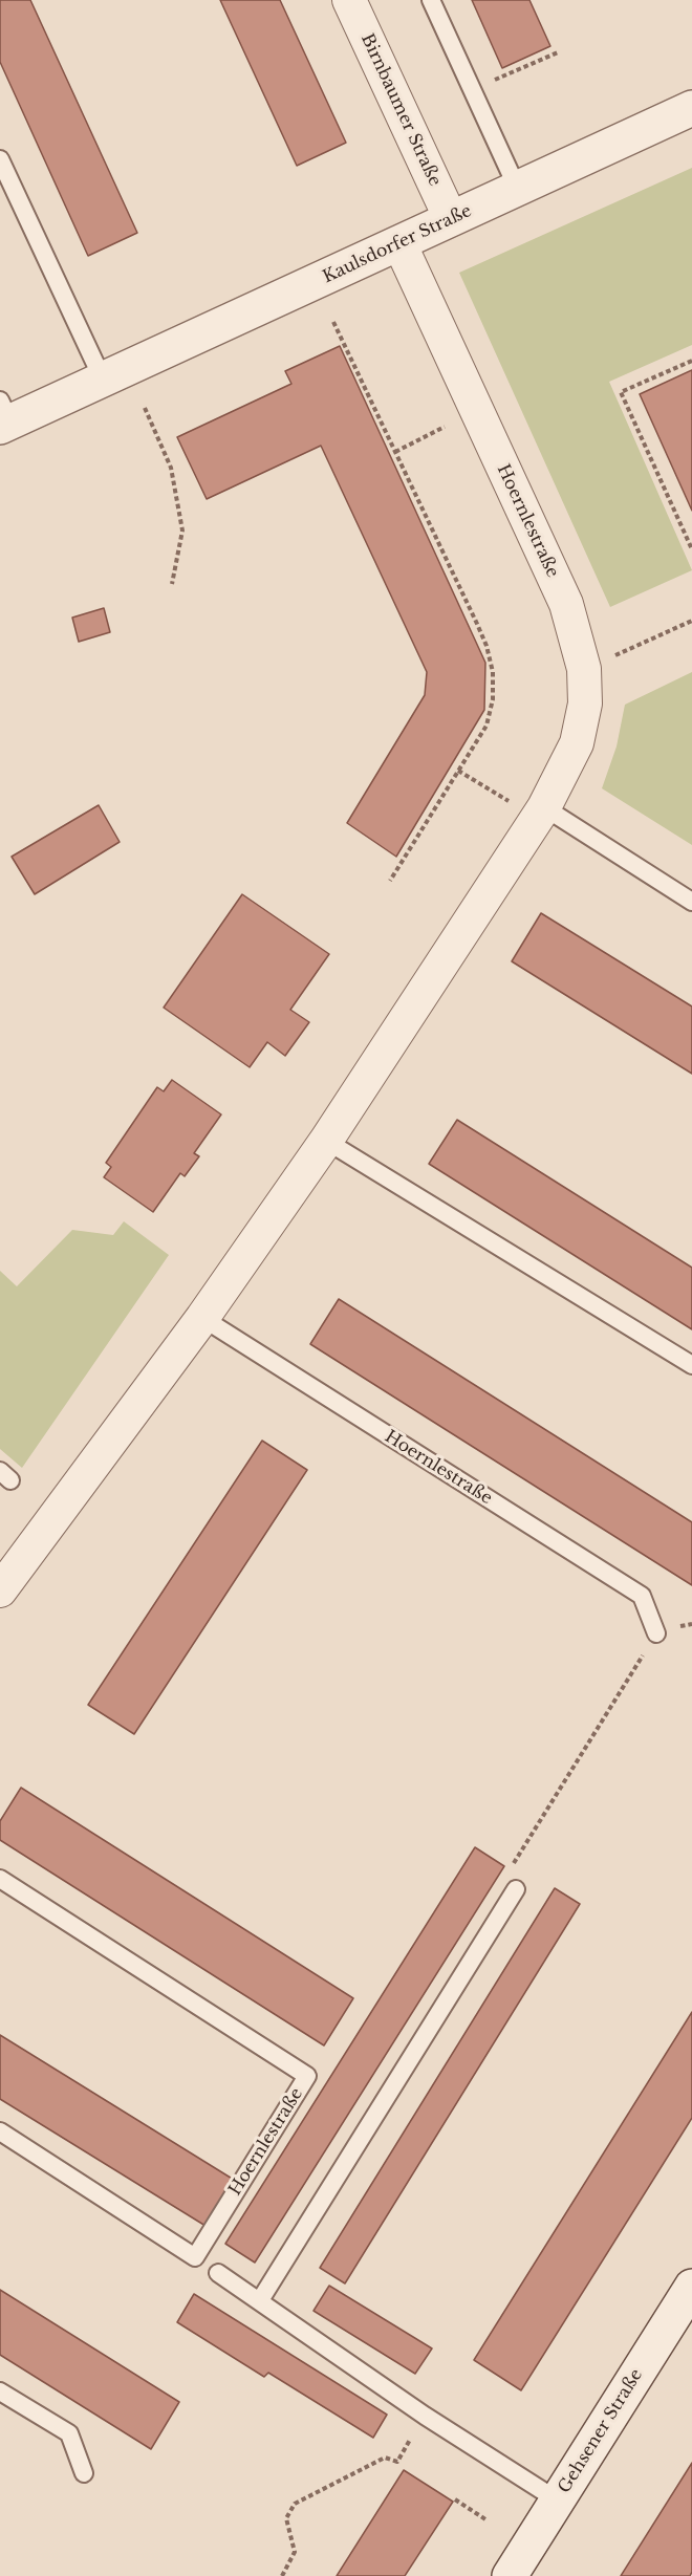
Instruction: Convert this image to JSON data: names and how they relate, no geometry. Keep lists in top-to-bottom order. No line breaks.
{"streets":{"street":["Birnbaumer Straße","Kaulsdorfer Straße","Hoernlestraße","Gehsener Straße"]},"crossings":[["Birnbaumer Straße","Kaulsdorfer Straße"],["Kaulsdorfer Straße","Hoernlestraße"]]}
